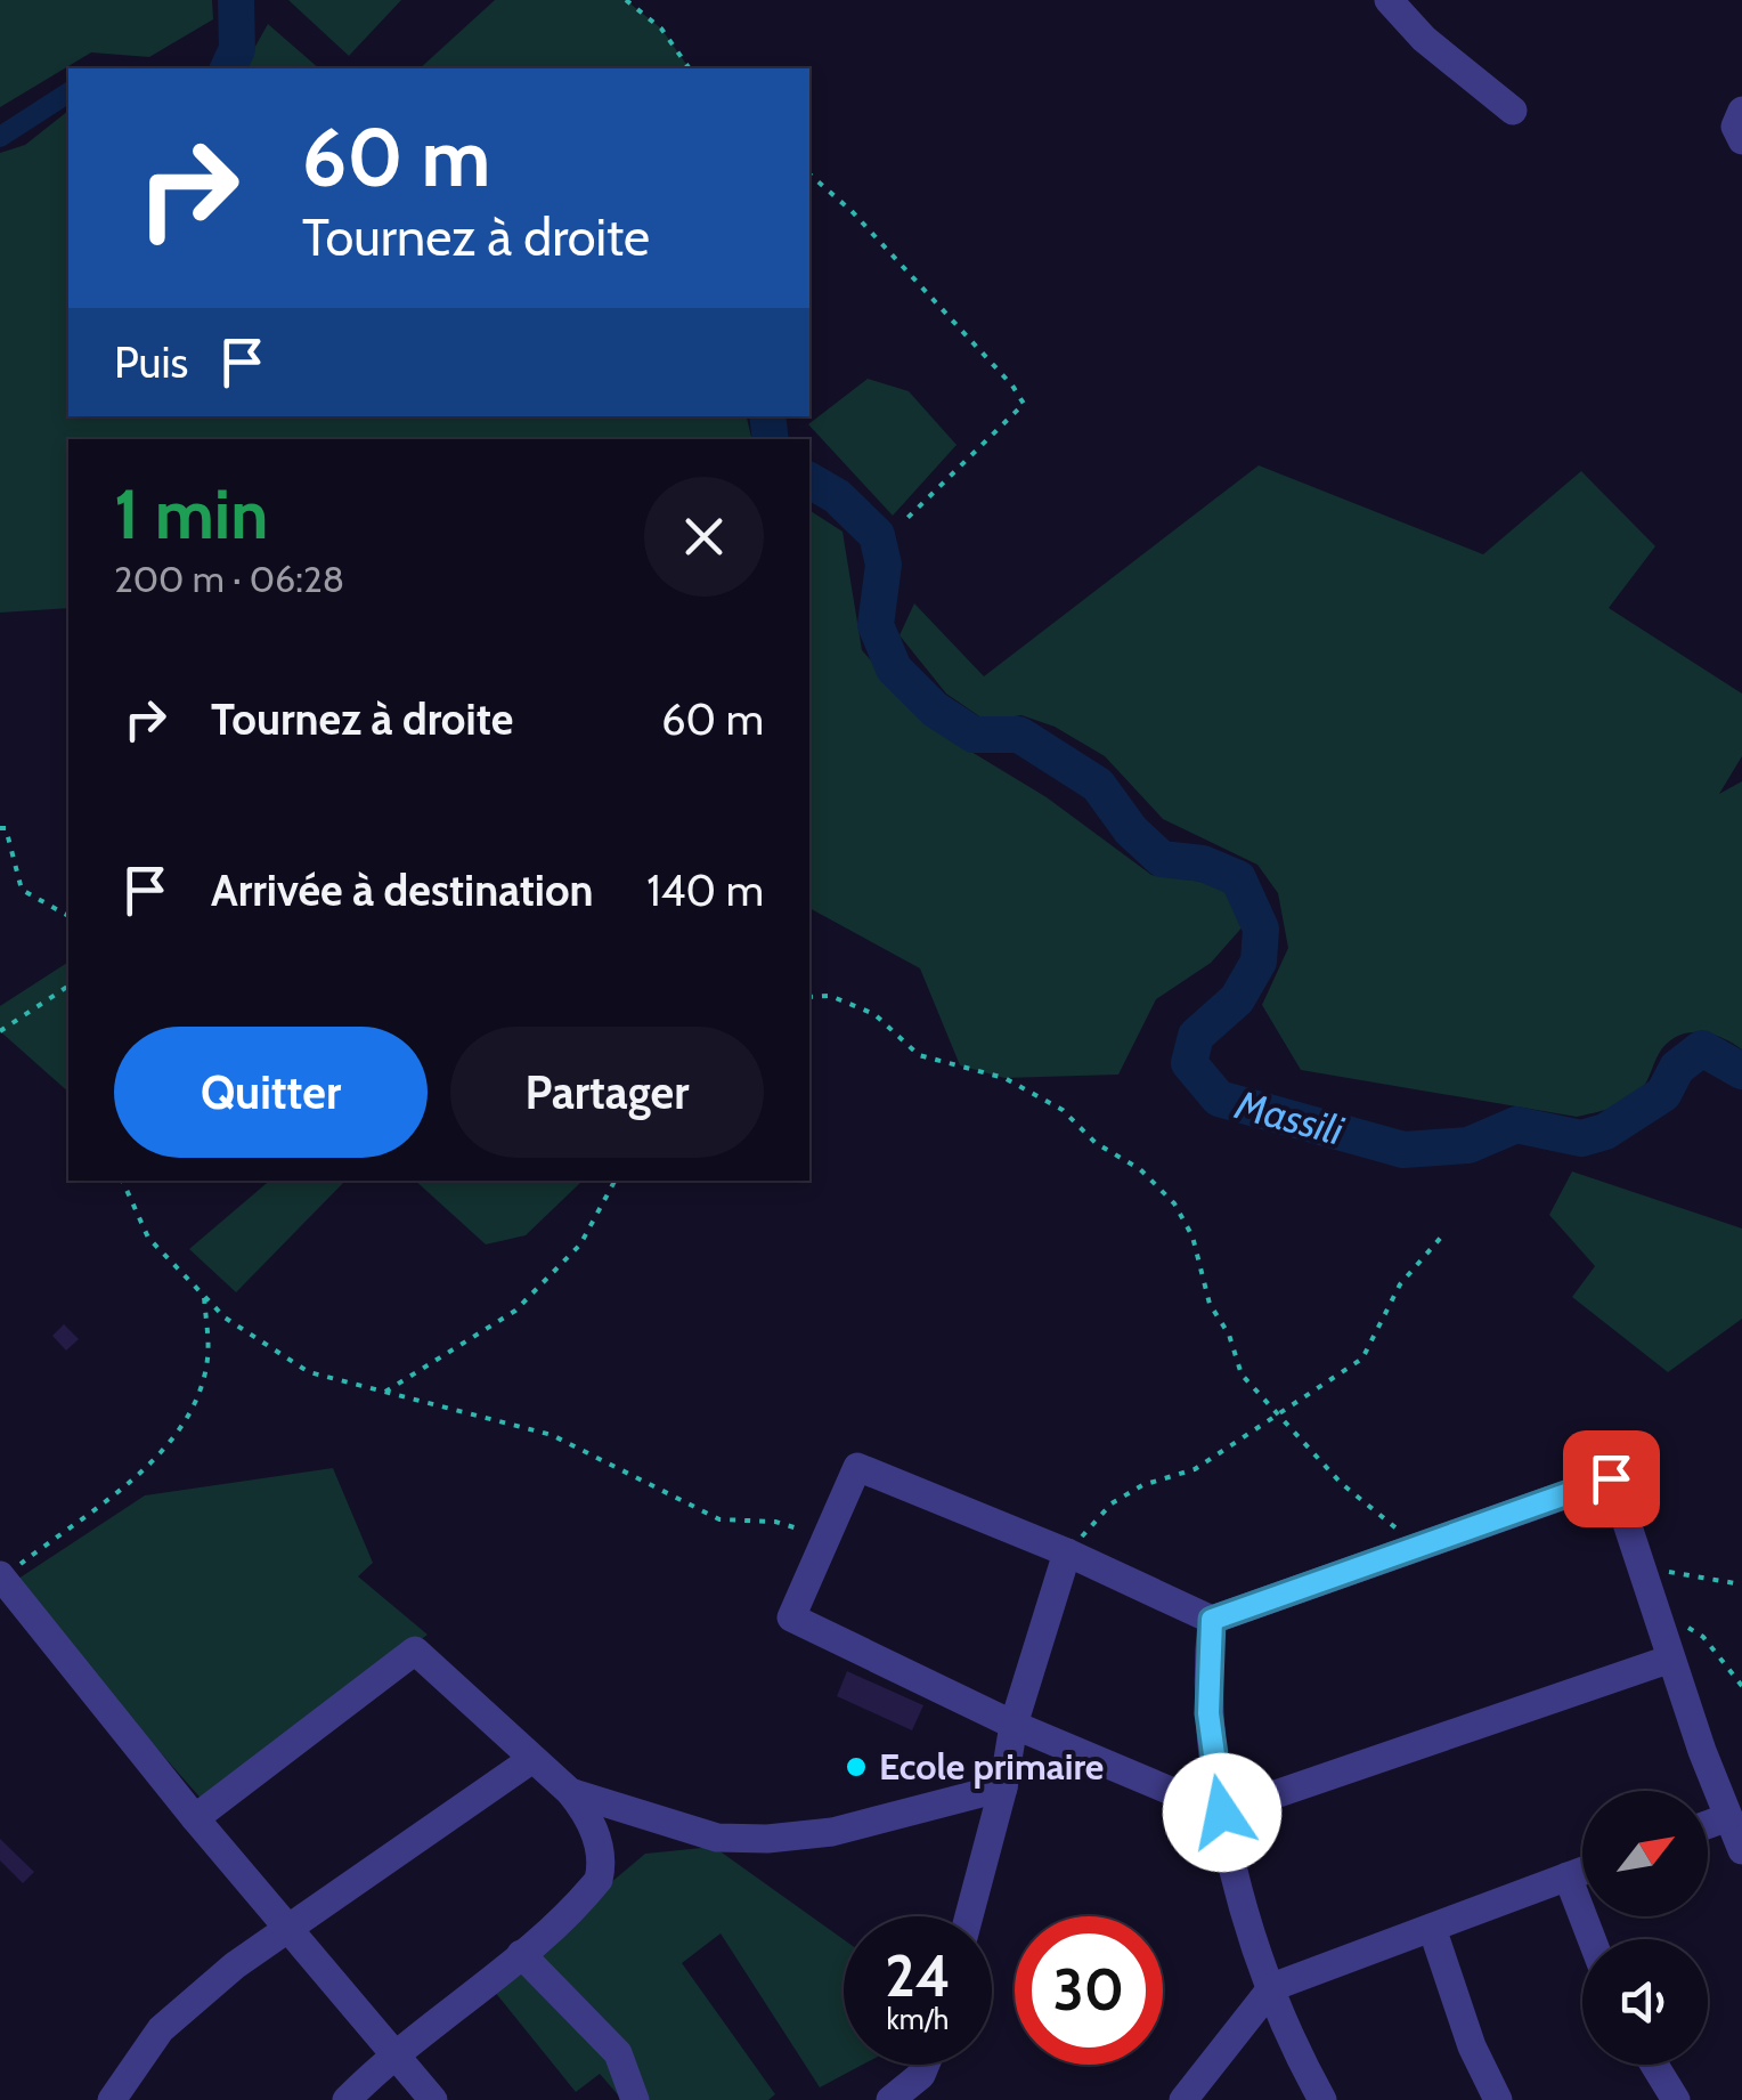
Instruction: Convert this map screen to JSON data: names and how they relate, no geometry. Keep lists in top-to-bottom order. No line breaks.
{"water":["Massili"],"places":["Ecole primaire"],"north":"top right","page":{"turn":["60 m","Tournez à droite"],"then":"Puis","heading":["1 min","200 m · 06:28"],"list":[{"name":"Tournez à droite","value":"60 m"},{"name":"Arrivée à destination","value":"140 m"}],"buttons":["Quitter","Partager"],"speed":"24 km/h","limit":"30"}}
